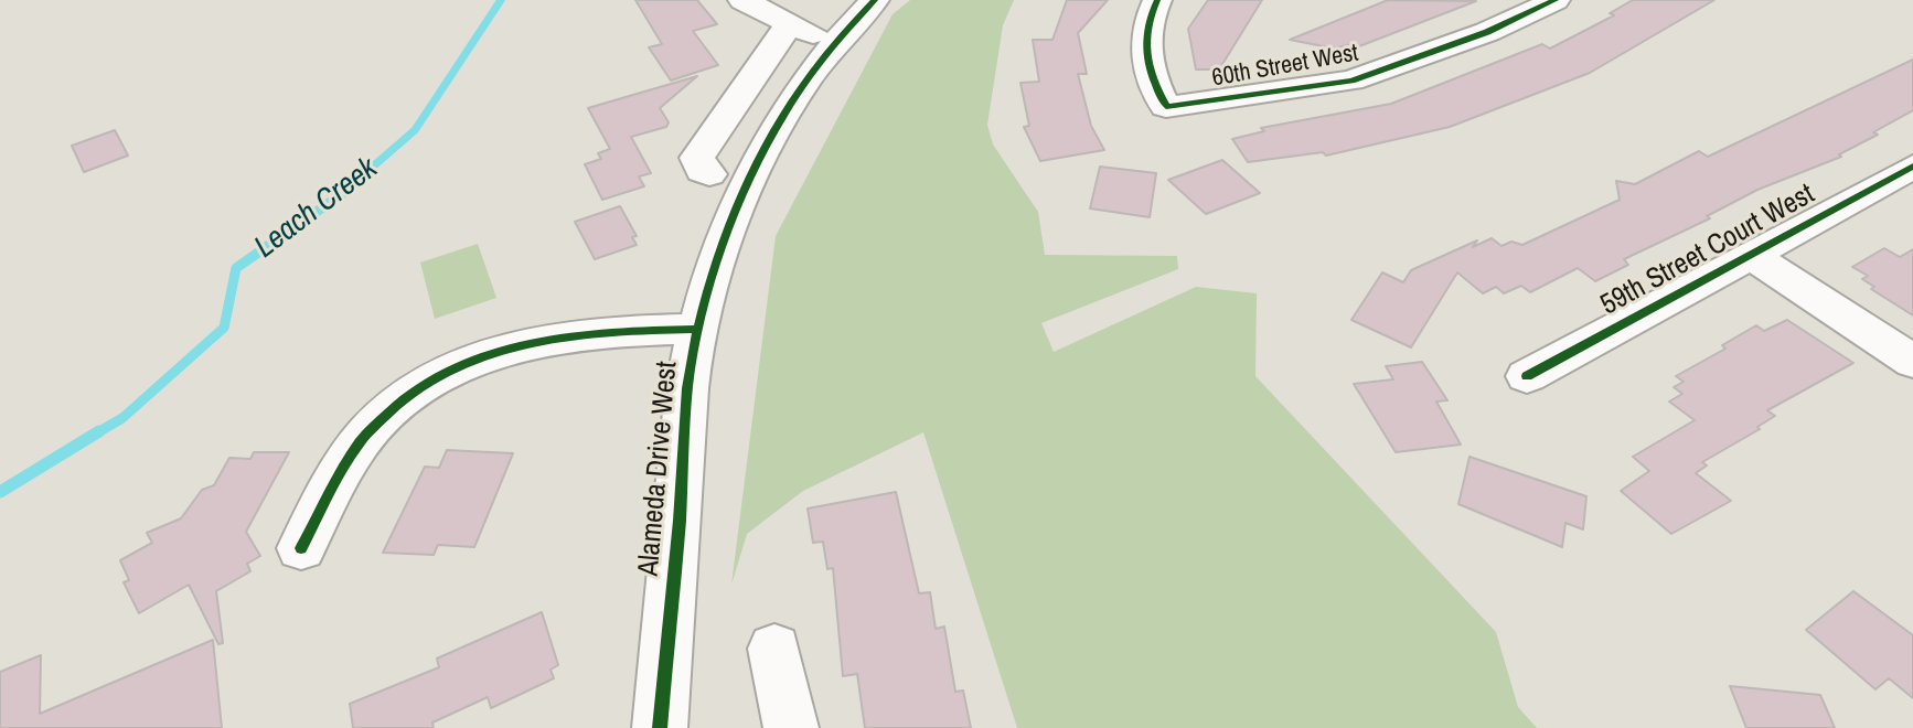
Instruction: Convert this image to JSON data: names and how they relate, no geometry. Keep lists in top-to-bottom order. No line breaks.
{"streets":{"street":["60th Street West","59th Street Court West","Alameda Drive West"]},"water":["Leach Creek"]}
